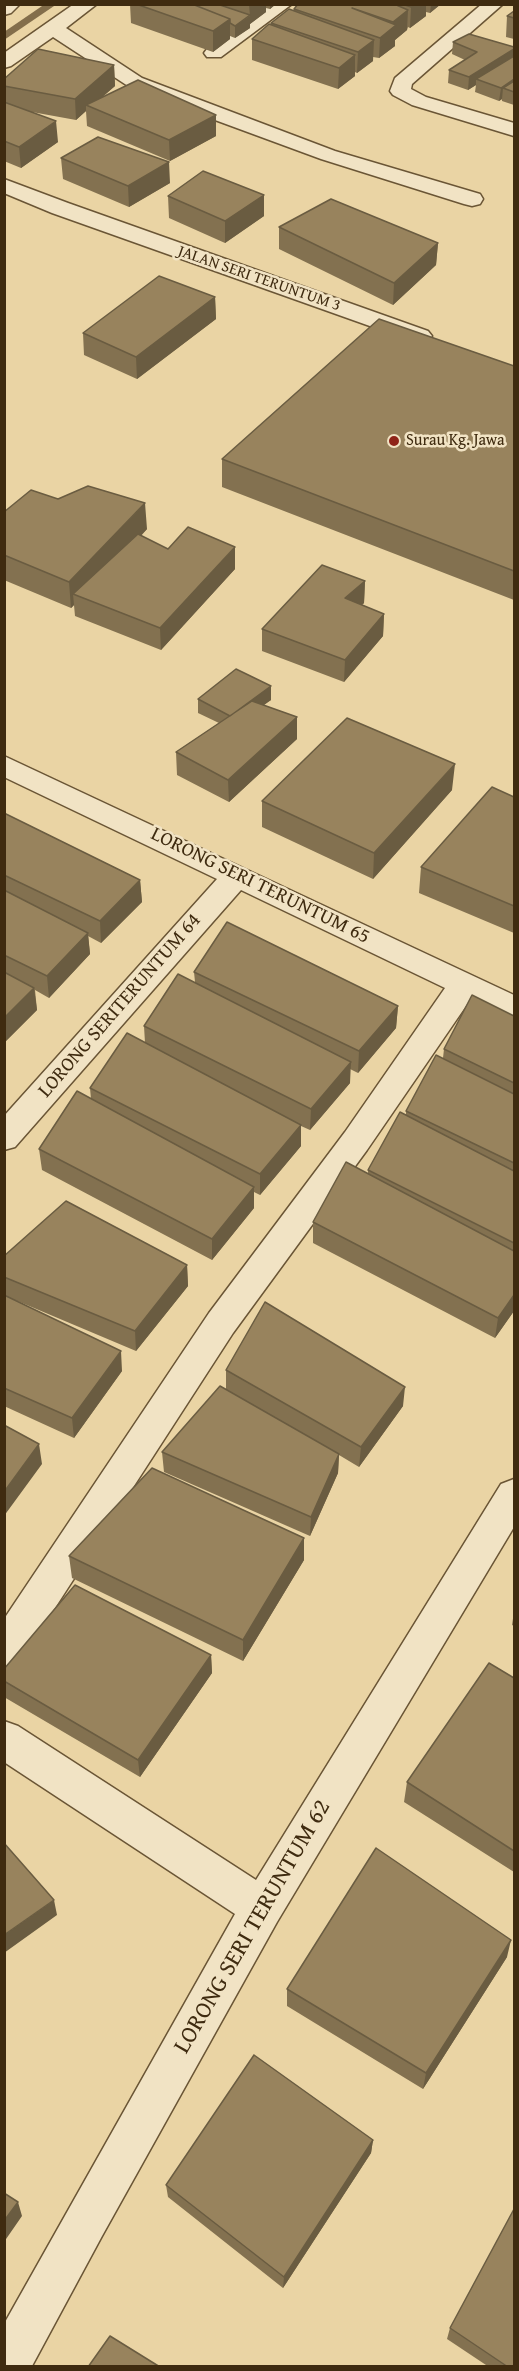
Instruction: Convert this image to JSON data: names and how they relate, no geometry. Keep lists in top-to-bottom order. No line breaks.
{"streets":{"street":["JALAN SERI TERUNTUM 3","LORONG SERI TERUNTUM 65","LORONG SERITERUNTUM 64","LORONG SERI TERUNTUM 62"]},"crossings":[["LORONG SERI TERUNTUM 65","LORONG SERITERUNTUM 64"]],"places":["Surau Kg. Jawa"]}
